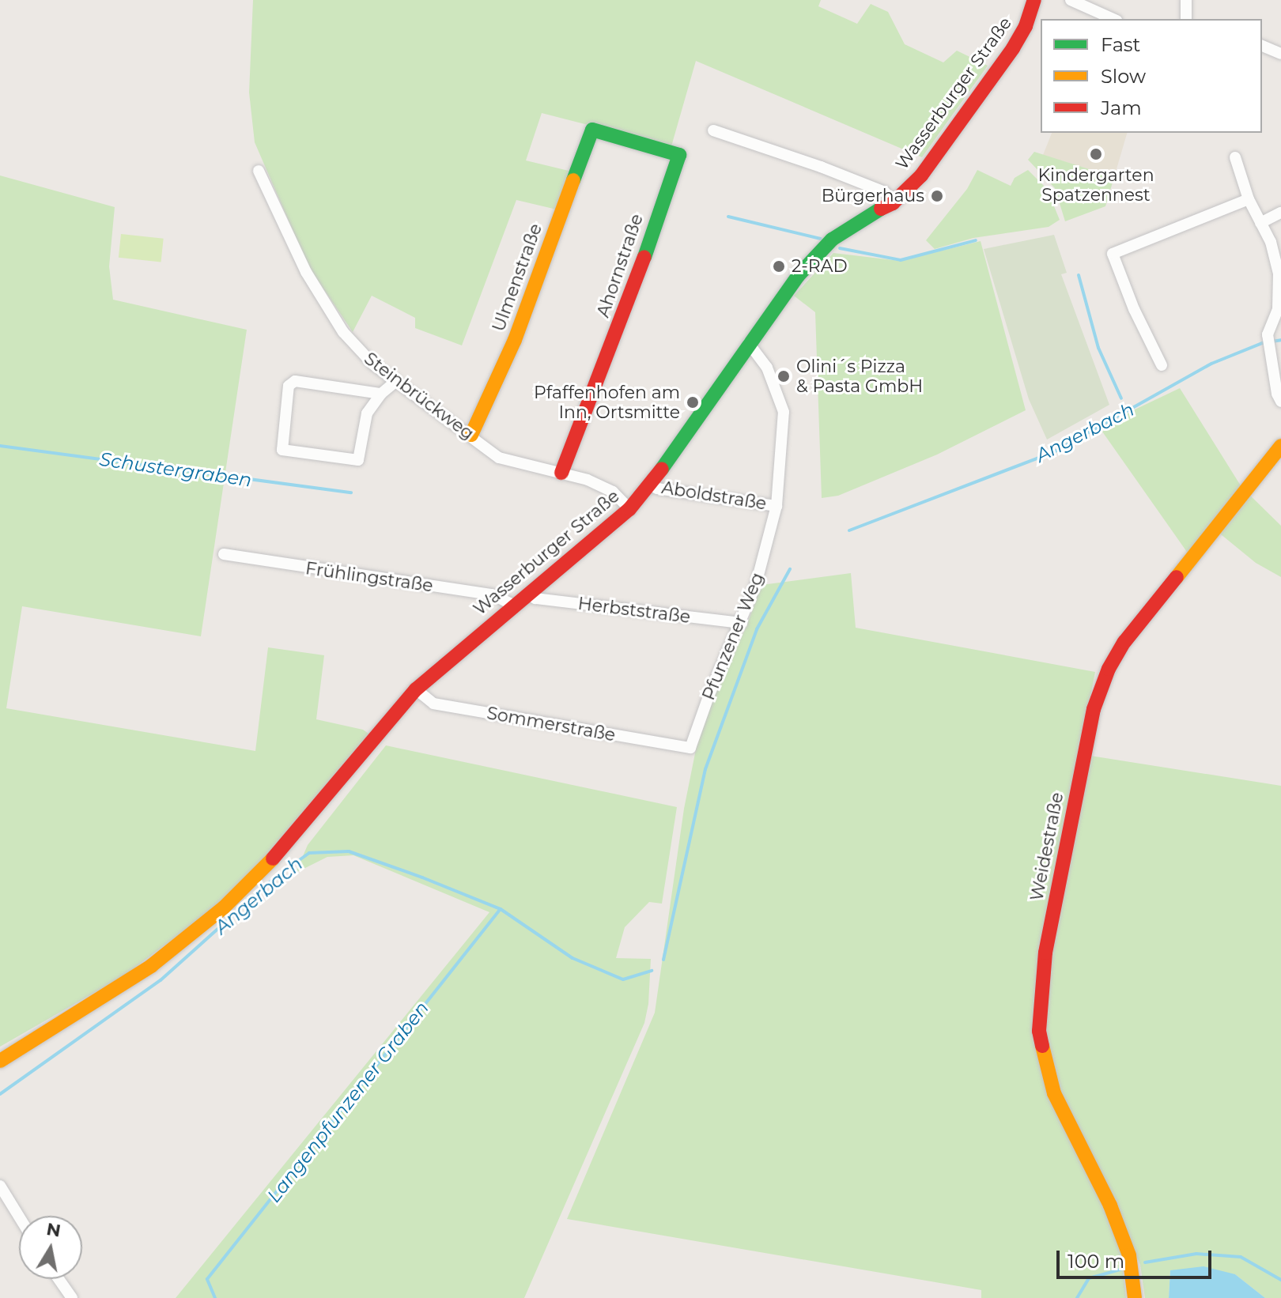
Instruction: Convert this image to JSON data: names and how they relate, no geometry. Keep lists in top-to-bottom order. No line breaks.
{"streets":{"street":["Wasserburger Straße","Ahornstraße","Ulmenstraße","Steinbrückweg","Aboldstraße","Frühlingstraße","Herbststraße","Pfunzener Weg","Sommerstraße","Weidestraße"]},"crossings":[["Wasserburger Straße","Steinbrückweg"],["Wasserburger Straße","Aboldstraße"],["Wasserburger Straße","Frühlingstraße"],["Wasserburger Straße","Herbststraße"],["Wasserburger Straße","Pfunzener Weg"],["Wasserburger Straße","Sommerstraße"],["Ahornstraße","Ulmenstraße"],["Ahornstraße","Steinbrückweg"],["Ulmenstraße","Steinbrückweg"],["Aboldstraße","Pfunzener Weg"],["Herbststraße","Pfunzener Weg"],["Pfunzener Weg","Sommerstraße"]],"water":["Angerbach","Schustergraben","Langenpfunzener Graben"],"places":["Kindergarten Spatzennest","Bürgerhaus","2-RAD","Olini´s Pizza & Pasta GmbH","Pfaffenhofen am Inn, Ortsmitte"],"legend":["Fast","Slow","Jam"],"scale_bar":"100 m","north":"top"}
